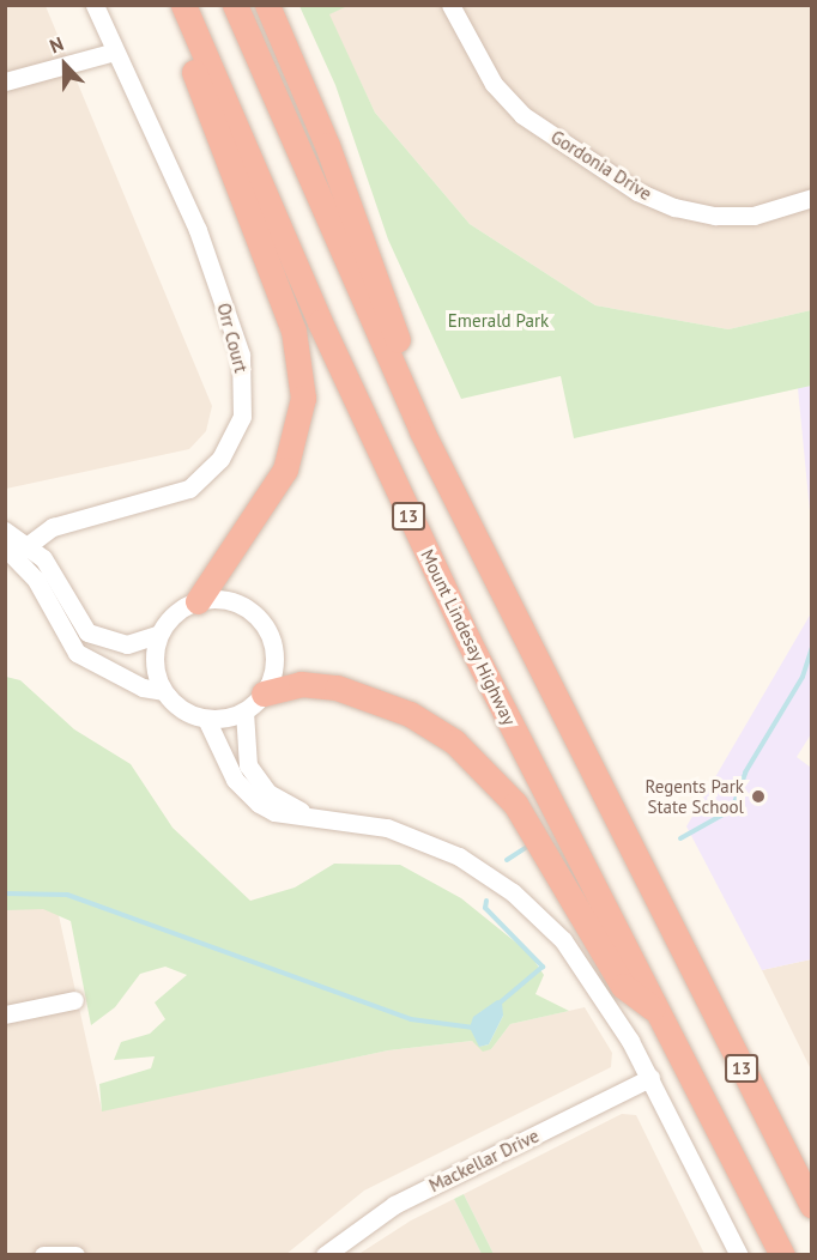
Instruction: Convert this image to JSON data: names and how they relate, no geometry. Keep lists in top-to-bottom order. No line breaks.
{"streets":{"highway":["13","Mount Lindesay Highway"],"street":["Gordonia Drive","Orr Court","Mackellar Drive"]},"parks":["Emerald Park"],"places":["Regents Park State School"],"north":"top"}
